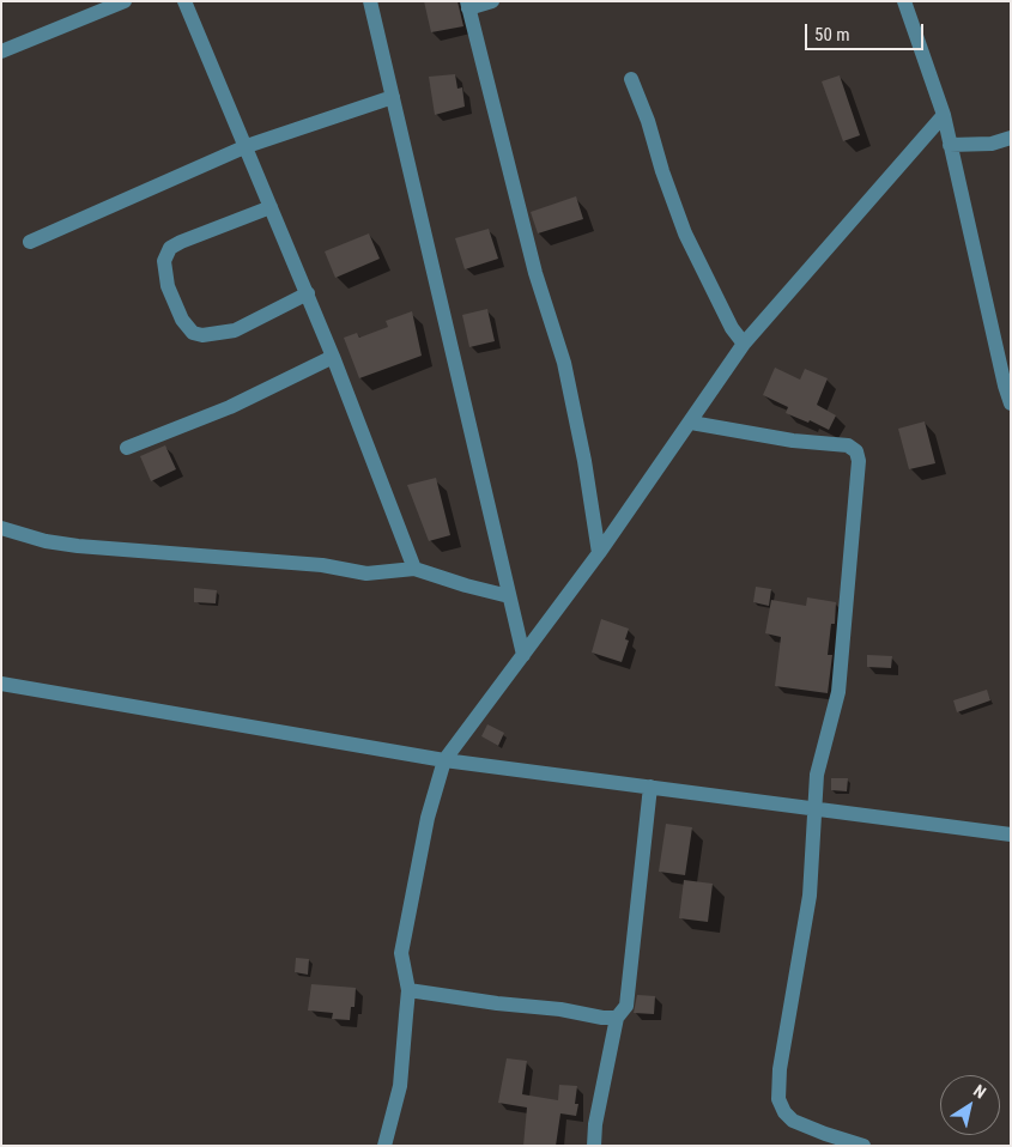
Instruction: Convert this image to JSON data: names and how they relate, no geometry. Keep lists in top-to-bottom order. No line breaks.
{"scale_bar":"50 m","north":"top right"}
